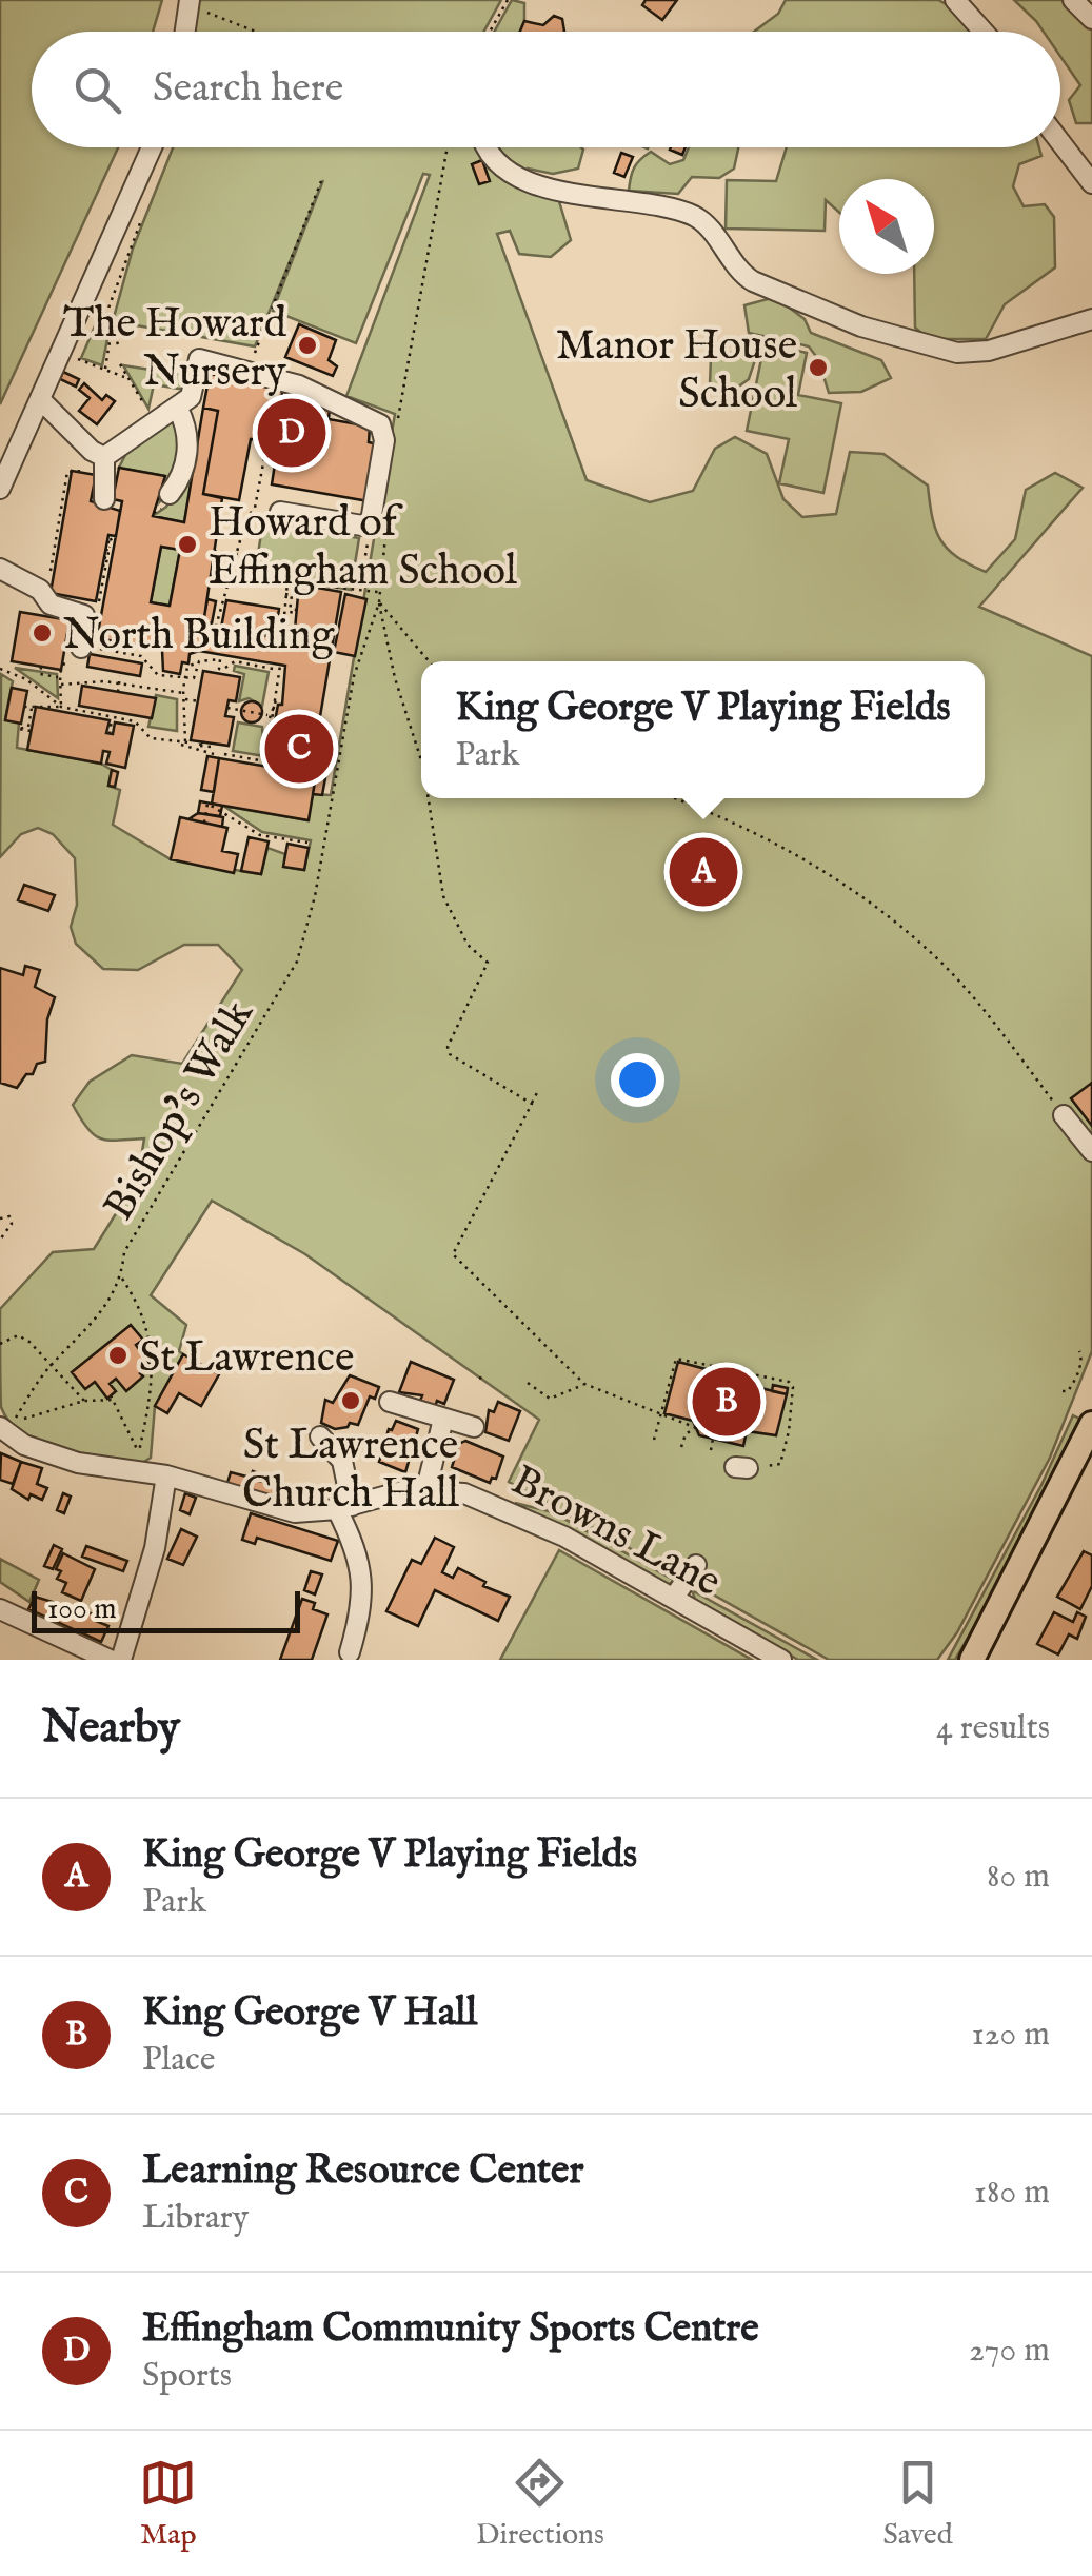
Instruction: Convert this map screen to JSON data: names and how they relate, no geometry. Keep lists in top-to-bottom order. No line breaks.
{"streets":{"street":["Browns Lane"],"path":["Bishop’s Walk"]},"crossings":[["Bishop’s Walk","Browns Lane"]],"places":["The Howard Nursery","Manor House School","Howard of Effingham School","North Building","St Lawrence","St Lawrence Church Hall"],"scale_bar":"100 m","north":"top left","page":{"search":"Search here","pins":["D","C","A","B"],"popup":["King George V Playing Fields","Park"],"scale":"100 m","heading":["Nearby","4 results"],"list":[{"mark":"A","name":"King George V Playing Fields","note":"Park","value":"80 m"},{"mark":"B","name":"King George V Hall","note":"Place","value":"120 m"},{"mark":"C","name":"Learning Resource Center","note":"Library","value":"180 m"},{"mark":"D","name":"Effingham Community Sports Centre","note":"Sports","value":"270 m"}],"nav":["Map","Directions","Saved"]}}
